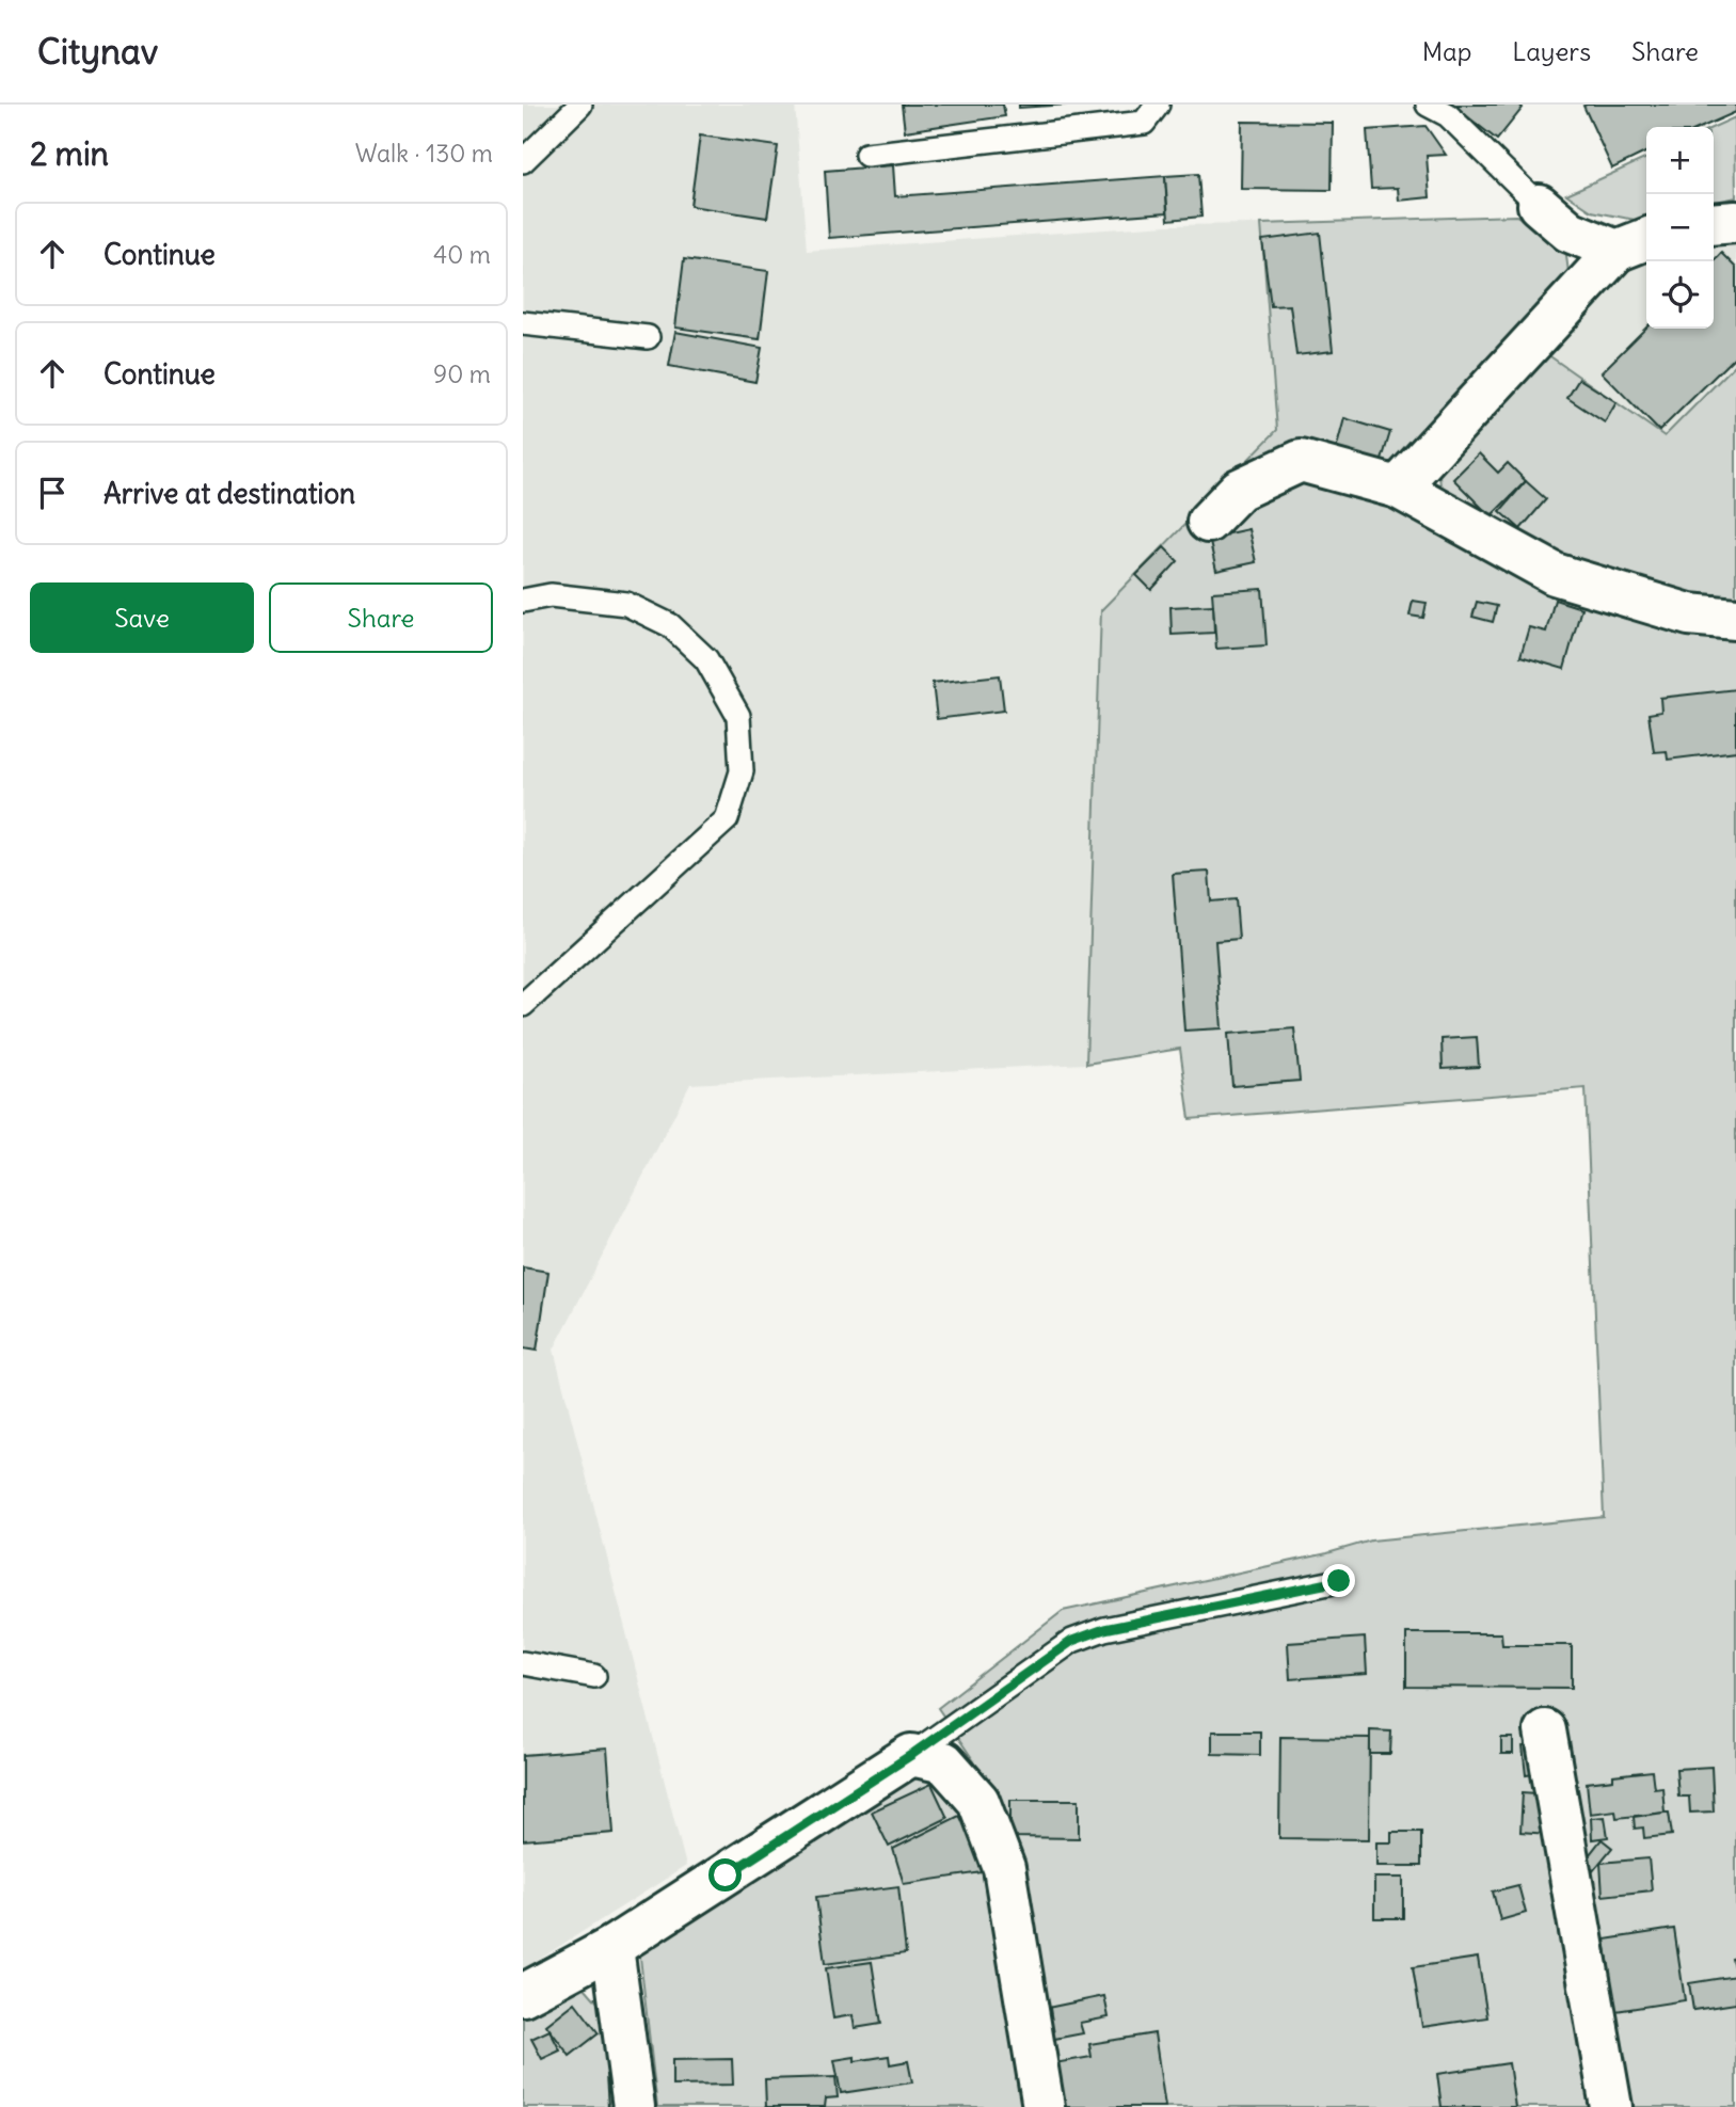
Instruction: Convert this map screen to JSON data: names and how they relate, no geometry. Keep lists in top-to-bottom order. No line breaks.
{"page":{"header":"Citynav","nav":["Map","Layers","Share"],"heading":["2 min","Walk · 130 m"],"map_buttons":["+","−"],"list":[["Continue","40 m"],["Continue","90 m"],"Arrive at destination"],"buttons":["Save","Share"]}}
